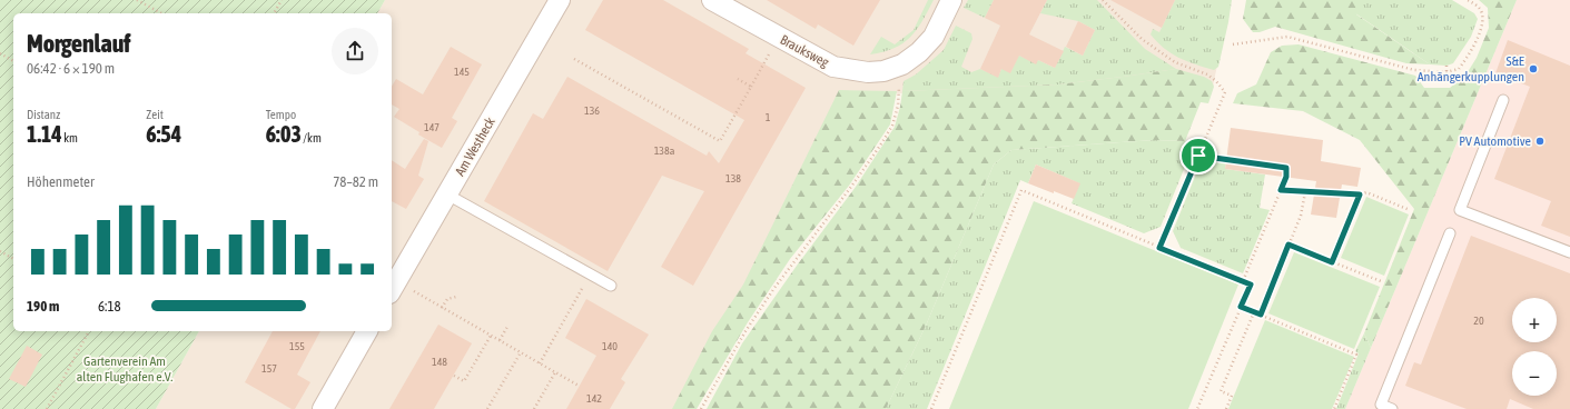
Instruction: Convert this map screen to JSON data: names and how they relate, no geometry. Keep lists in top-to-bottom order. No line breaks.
{"streets":{"street":["Brauksweg","Am Westheck"]},"parks":["Gartenverein Am alten Flughafen e.V."],"places":["S&E Anhängerkupplungen","PV Automotive"],"house_numbers":["145","136","1","147","138a","138","20","155","140","148","157","142"],"page":{"heading":["Morgenlauf","06:42 · 6 × 190 m"],"stats":[["Distanz","1.14 km"],["Zeit","6:54"],["Tempo","6:03 /km"]],"chart":["Höhenmeter","78–82 m"],"list":[{"name":"190 m","note":"6:18"}],"map_buttons":["+","−"]}}
